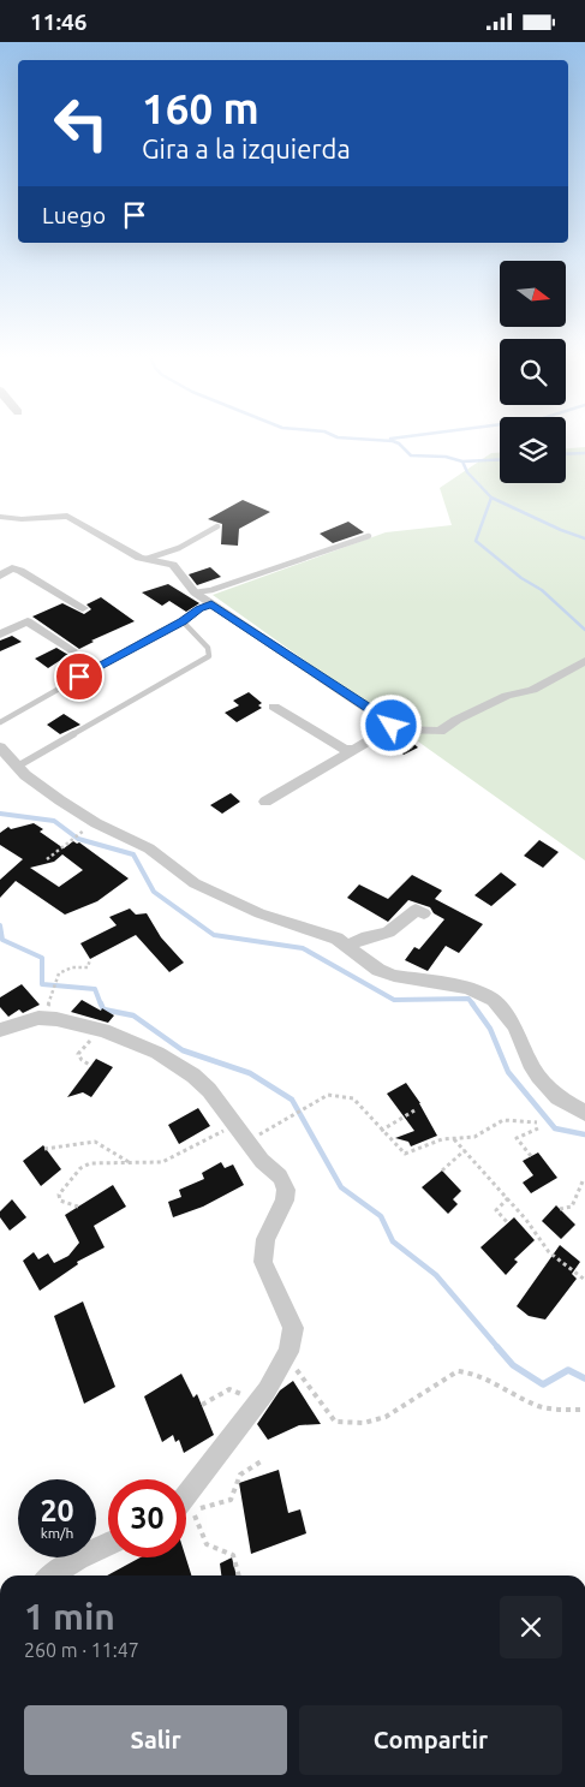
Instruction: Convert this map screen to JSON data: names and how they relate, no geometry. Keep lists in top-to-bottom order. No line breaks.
{"north":"right","page":{"status":"11:46","turn":["160 m","Gira a la izquierda"],"then":"Luego","speed":"20 km/h","limit":"30","heading":["1 min","260 m · 11:47"],"buttons":["Salir","Compartir"]}}
